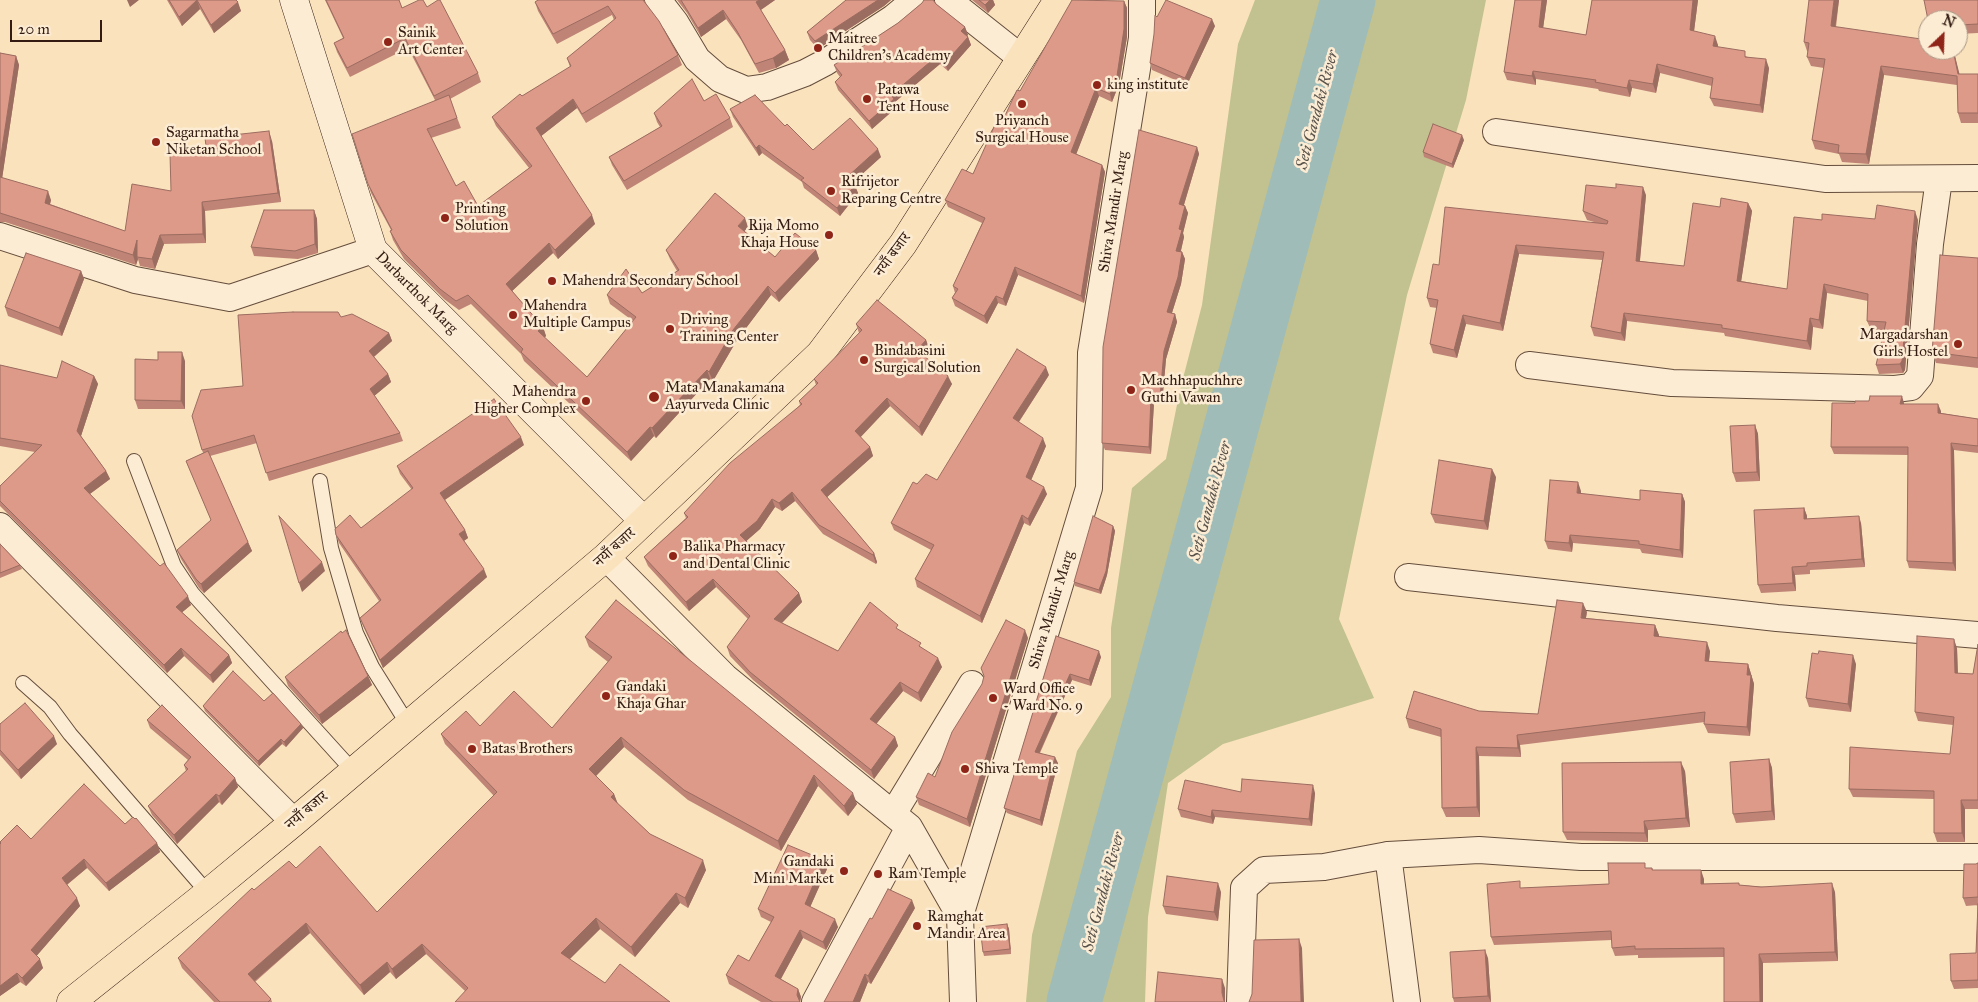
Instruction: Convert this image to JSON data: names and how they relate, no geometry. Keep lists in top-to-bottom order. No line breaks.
{"streets":{"main road":["नयाँ बजार","Darbarthok Marg"],"street":["Shiva Mandir Marg"]},"crossings":[["नयाँ बजार","Darbarthok Marg"]],"water":["Seti Gandaki River"],"places":["Sainik Art Center","Maitree Children's Academy","king institute","Patawa Tent House","Priyanch Surgical House","Sagarmatha Niketan School","Rifrijetor Reparing Centre","Printing Solution","Rija Momo Khaja House","Mahendra Secondary School","Mahendra Multiple Campus","Driving Training Center","Margadarshan Girls Hostel","Bindabasini Surgical Solution","Machhapuchhre Guthi Vawan","Mata Manakamana Aayurveda Clinic","Mahendra Higher Complex","Balika Pharmacy and Dental Clinic","Gandaki Khaja Ghar","Ward Office - Ward No. 9","Batas Brothers","Shiva Temple","Gandaki Mini Market","Ram Temple","Ramghat Mandir Area"],"scale_bar":"20 m","north":"top right"}
